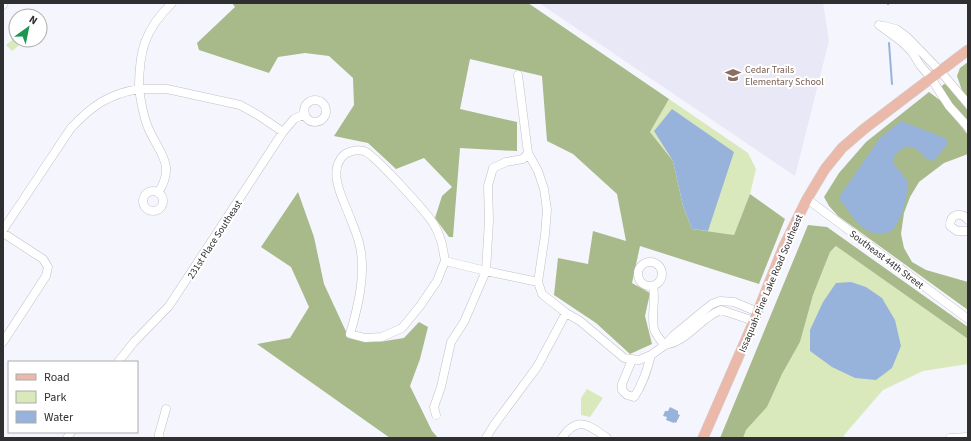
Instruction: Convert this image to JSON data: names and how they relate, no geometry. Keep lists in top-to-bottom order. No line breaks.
{"streets":{"main road":["Issaquah-Pine Lake Road Southeast"],"street":["231st Place Southeast","Southeast 44th Street"]},"crossings":[["Southeast 44th Street","Issaquah-Pine Lake Road Southeast"]],"places":{"school or university":["Cedar Trails Elementary School"]},"legend":["Road","Park","Water"],"north":"top right"}
